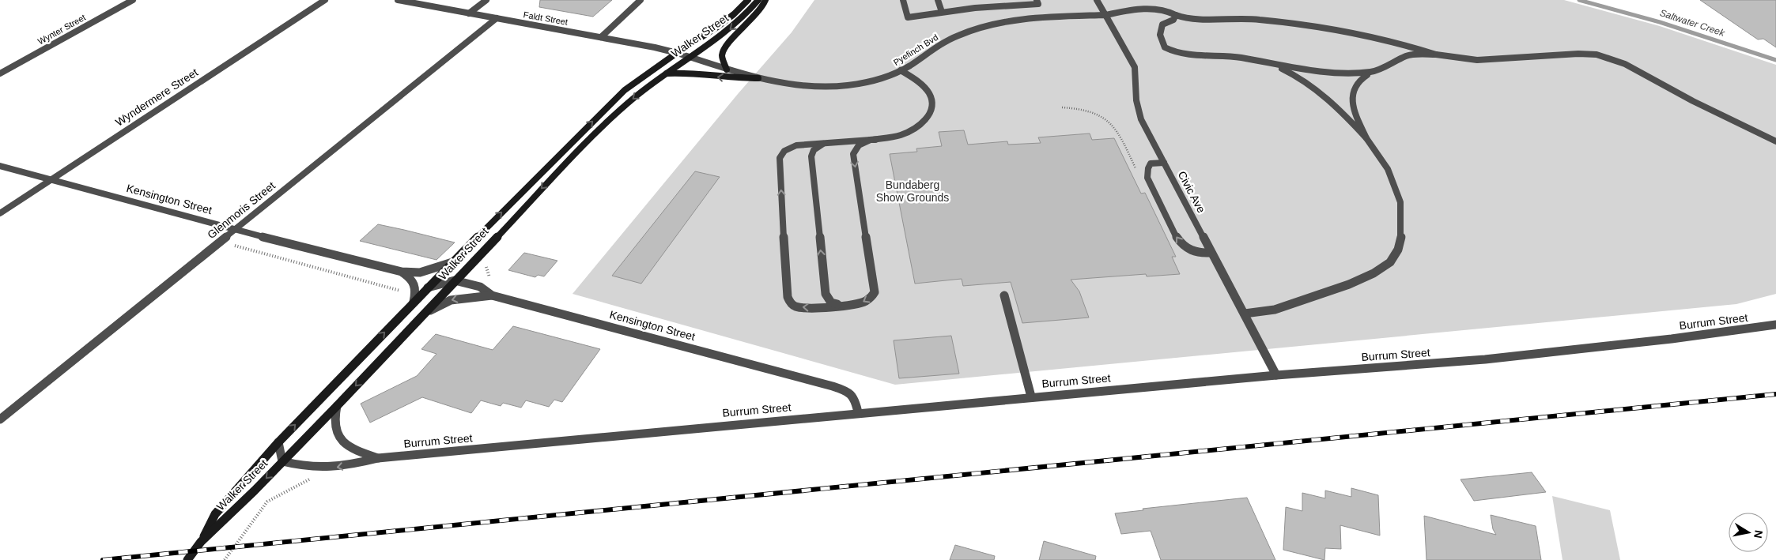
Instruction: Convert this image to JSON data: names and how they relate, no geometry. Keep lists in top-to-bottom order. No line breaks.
{"streets":{"main road":["Walker Street"],"street":["Faldt Street","Wynter Street","Pyefinch Bvd","Wyndermere Street","Civic Ave","Kensington Street","Glenmoris Street","Burrum Street"]},"crossings":[["Faldt Street","Walker Street"],["Faldt Street","Pyefinch Bvd"],["Faldt Street","Glenmoris Street"],["Walker Street","Pyefinch Bvd"],["Walker Street","Kensington Street"],["Walker Street","Burrum Street"],["Pyefinch Bvd","Civic Ave"],["Wyndermere Street","Kensington Street"],["Civic Ave","Burrum Street"],["Kensington Street","Glenmoris Street"],["Kensington Street","Burrum Street"]],"water":["Saltwater Creek"],"parks":["Bundaberg Show Grounds"],"north":"right"}
